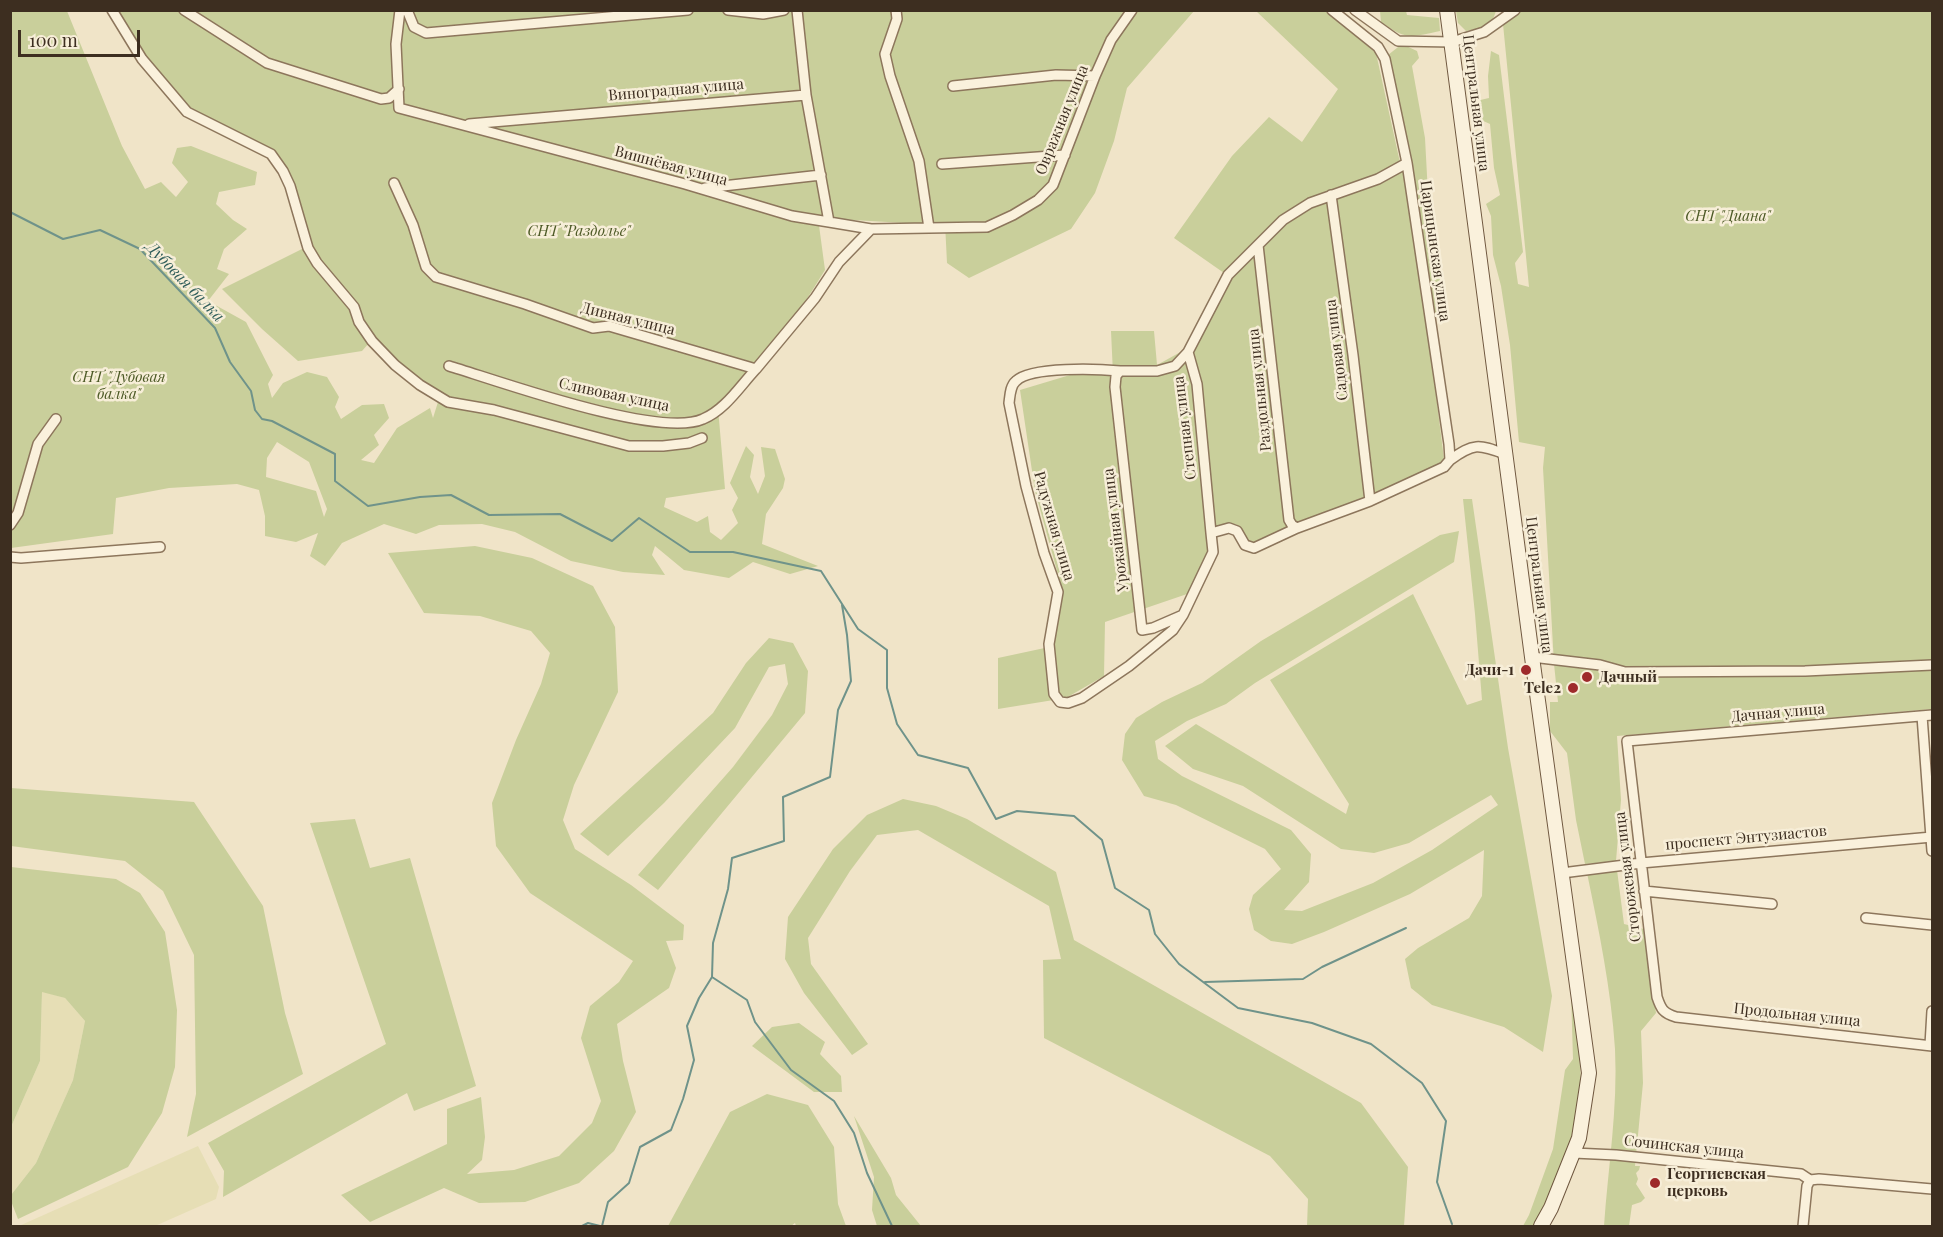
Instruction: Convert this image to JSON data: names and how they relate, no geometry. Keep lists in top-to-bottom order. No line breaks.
{"streets":{"street":["Виноградная улица","Центральная улица","Овражная улица","Вишнёвая улица","Царицынская улица","Дивная улица","Садовая улица","Раздольная улица","Сливовая улица","Степная улица","Радужная улица","Урожайная улица","Дачная улица","проспект Энтузиастов","Сторожевая улица","Продольная улица","Сочинская улица"]},"crossings":[["Виноградная улица","Вишнёвая улица"],["Центральная улица","проспект Энтузиастов"],["Центральная улица","Сочинская улица"],["Овражная улица","Вишнёвая улица"],["Дивная улица","Сливовая улица"],["Радужная улица","Урожайная улица"],["Дачная улица","Сторожевая улица"],["проспект Энтузиастов","Сторожевая улица"],["Сторожевая улица","Продольная улица"]],"water":["Дубовая балка"],"parks":["СНТ \"Диана\"","СНТ \"Раздолье\"","СНТ \"Дубовая балка\""],"places":["Дачи-1","Дачный","Tele2","Георгиевская церковь"],"scale_bar":"100 m"}
